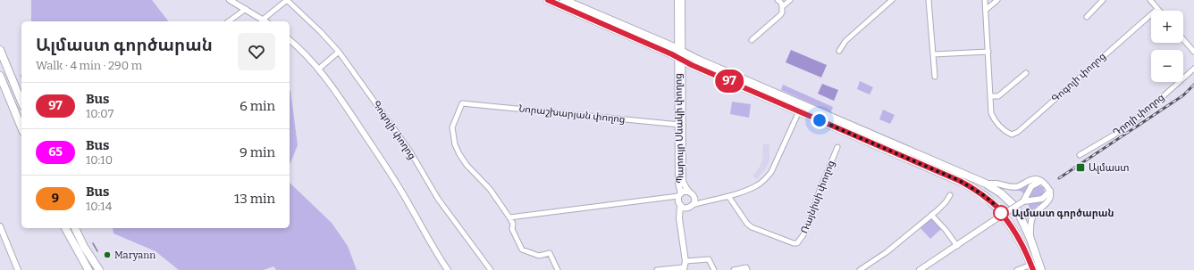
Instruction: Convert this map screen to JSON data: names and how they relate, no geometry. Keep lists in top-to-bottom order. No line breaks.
{"streets":{"street":["Գոգոլի փողոց","Նորաշխարյան փողոց","Դրոյի փողոց","Պարույր Սևակի փողոց","Ռայնիսի փողոց"]},"crossings":[["Նորաշխարյան փողոց","Պարույր Սևակի փողոց"]],"places":{"transit":["Ալմաստ"],"other":["Ալմաստ գործարան","Maryann"]},"lines":["bus line 97"],"page":{"on_map":"97","map_buttons":["+","−"],"heading":["Ալմաստ գործարան","Walk · 4 min · 290 m"],"list":[{"mark":"97","name":"Bus","note":"10:07","value":"6 min"},{"mark":"65","name":"Bus","note":"10:10","value":"9 min"},{"mark":"9","name":"Bus","note":"10:14","value":"13 min"}]}}
